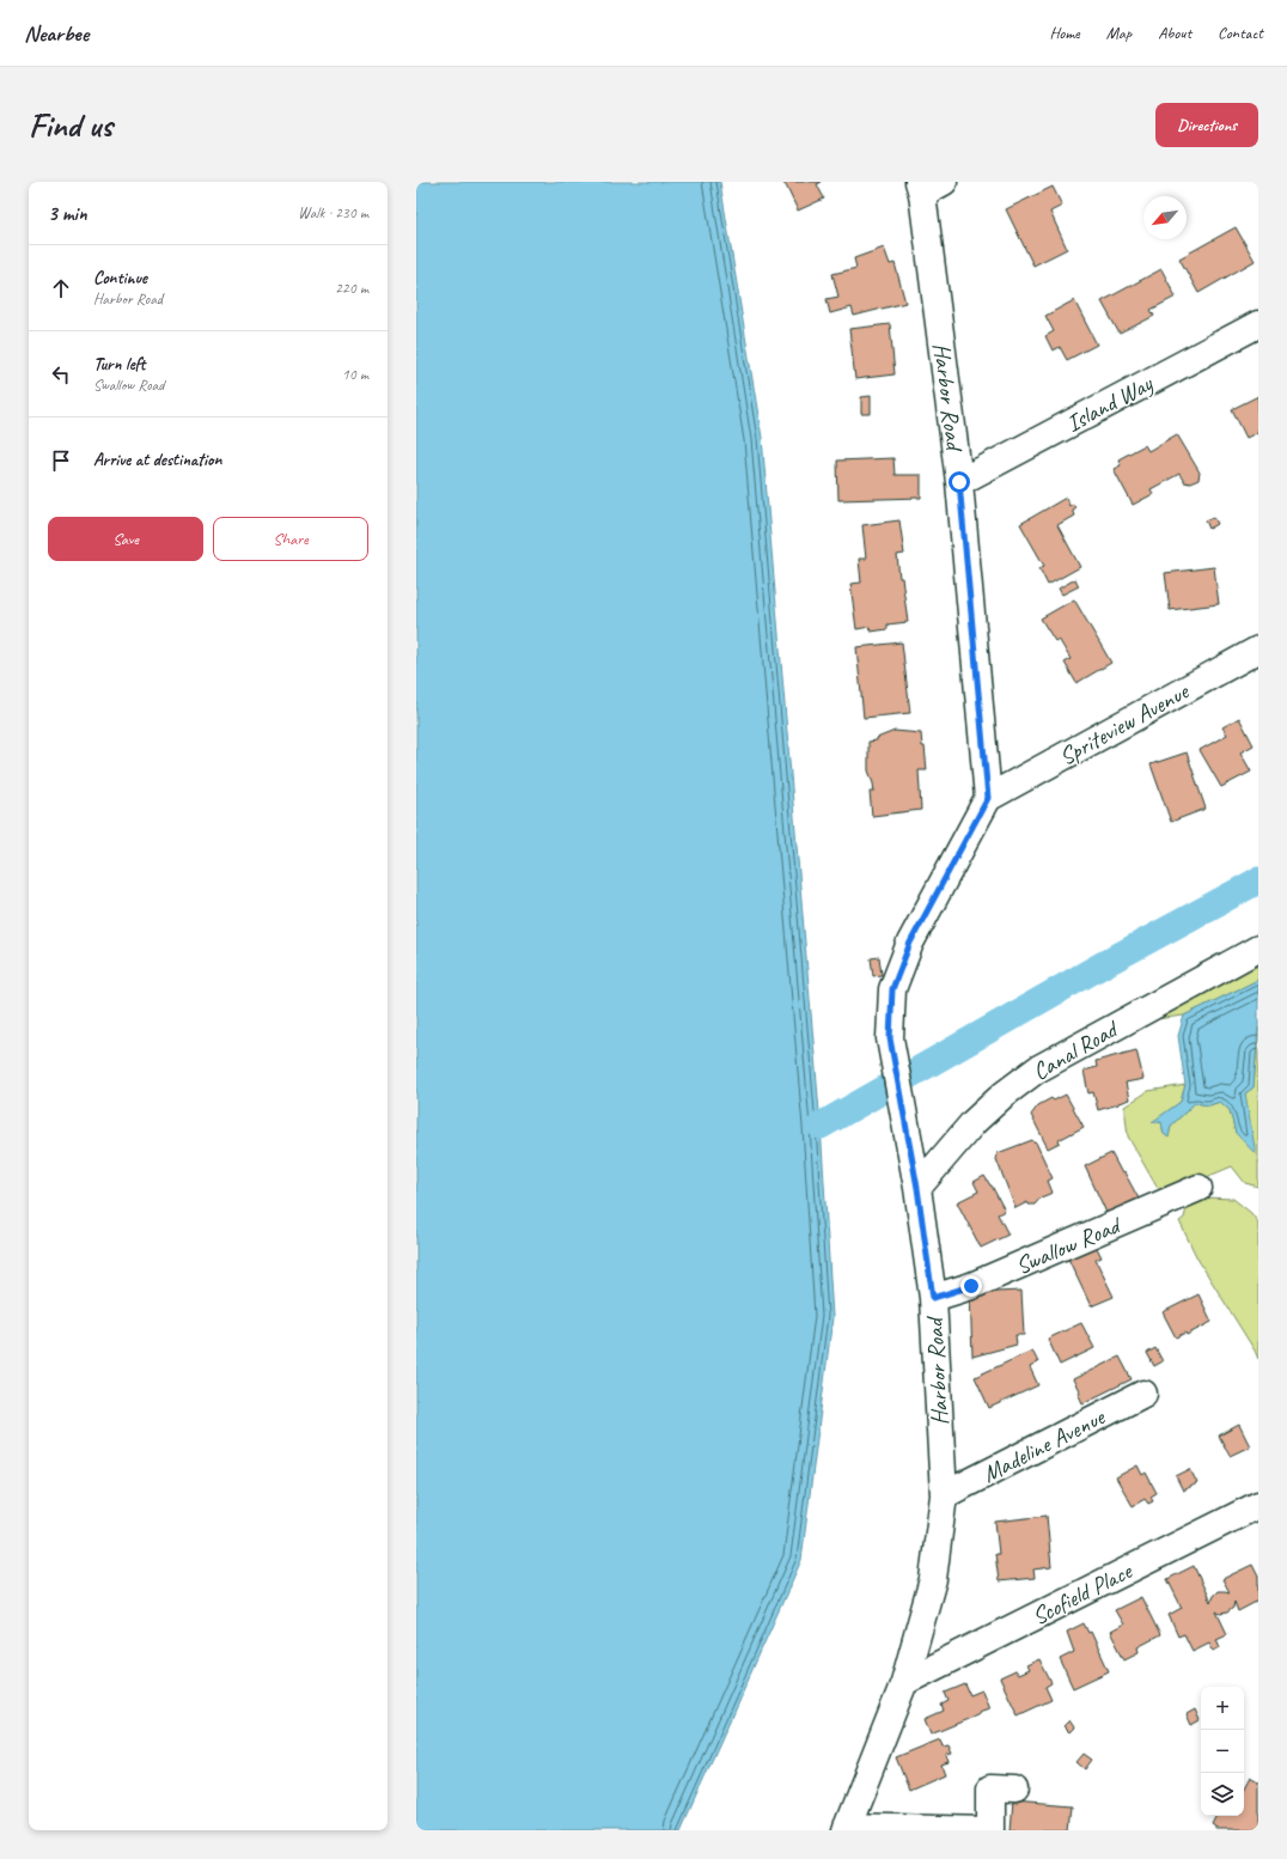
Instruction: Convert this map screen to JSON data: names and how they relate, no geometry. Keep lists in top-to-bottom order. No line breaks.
{"streets":{"street":["Harbor Road","Island Way","Spriteview Avenue","Canal Road","Swallow Road","Madeline Avenue","Scofield Place"]},"crossings":[["Harbor Road","Island Way"],["Harbor Road","Spriteview Avenue"],["Harbor Road","Canal Road"],["Harbor Road","Swallow Road"],["Harbor Road","Madeline Avenue"],["Harbor Road","Scofield Place"]],"north":"bottom left","page":{"header":"Nearbee","nav":["Home","Map","About","Contact"],"buttons":["Directions",["Save","Share"]],"title":"Find us","heading":["3 min","Walk · 230 m"],"list":[["Continue","Harbor Road","220 m"],["Turn left","Swallow Road","10 m"],"Arrive at destination"],"map_buttons":["+","−"]}}
